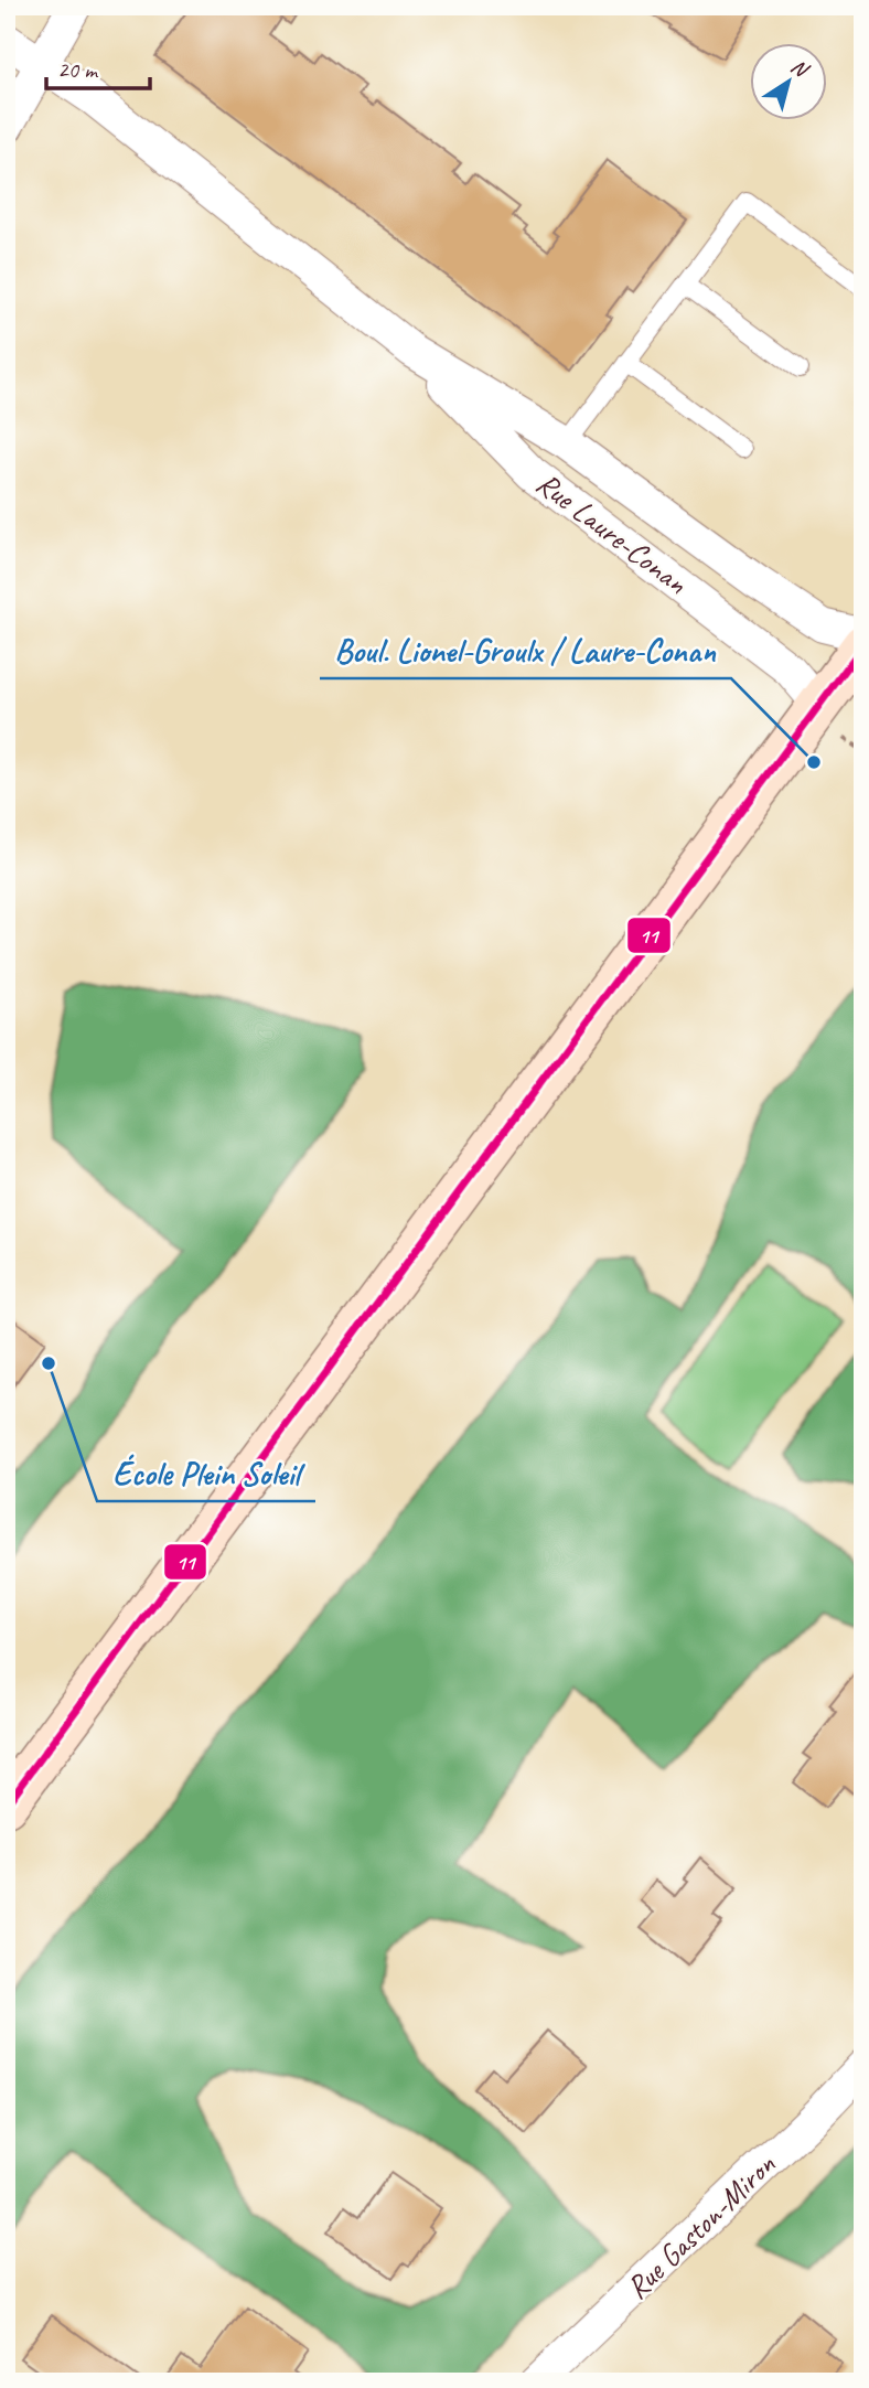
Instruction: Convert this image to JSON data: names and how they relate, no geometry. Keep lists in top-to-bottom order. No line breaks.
{"streets":{"street":["Rue Laure-Conan","Rue Gaston-Miron"]},"places":["Boul. Lionel-Groulx / Laure-Conan","École Plein Soleil"],"lines":["transit line 11"],"scale_bar":"20 m","north":"top right"}
